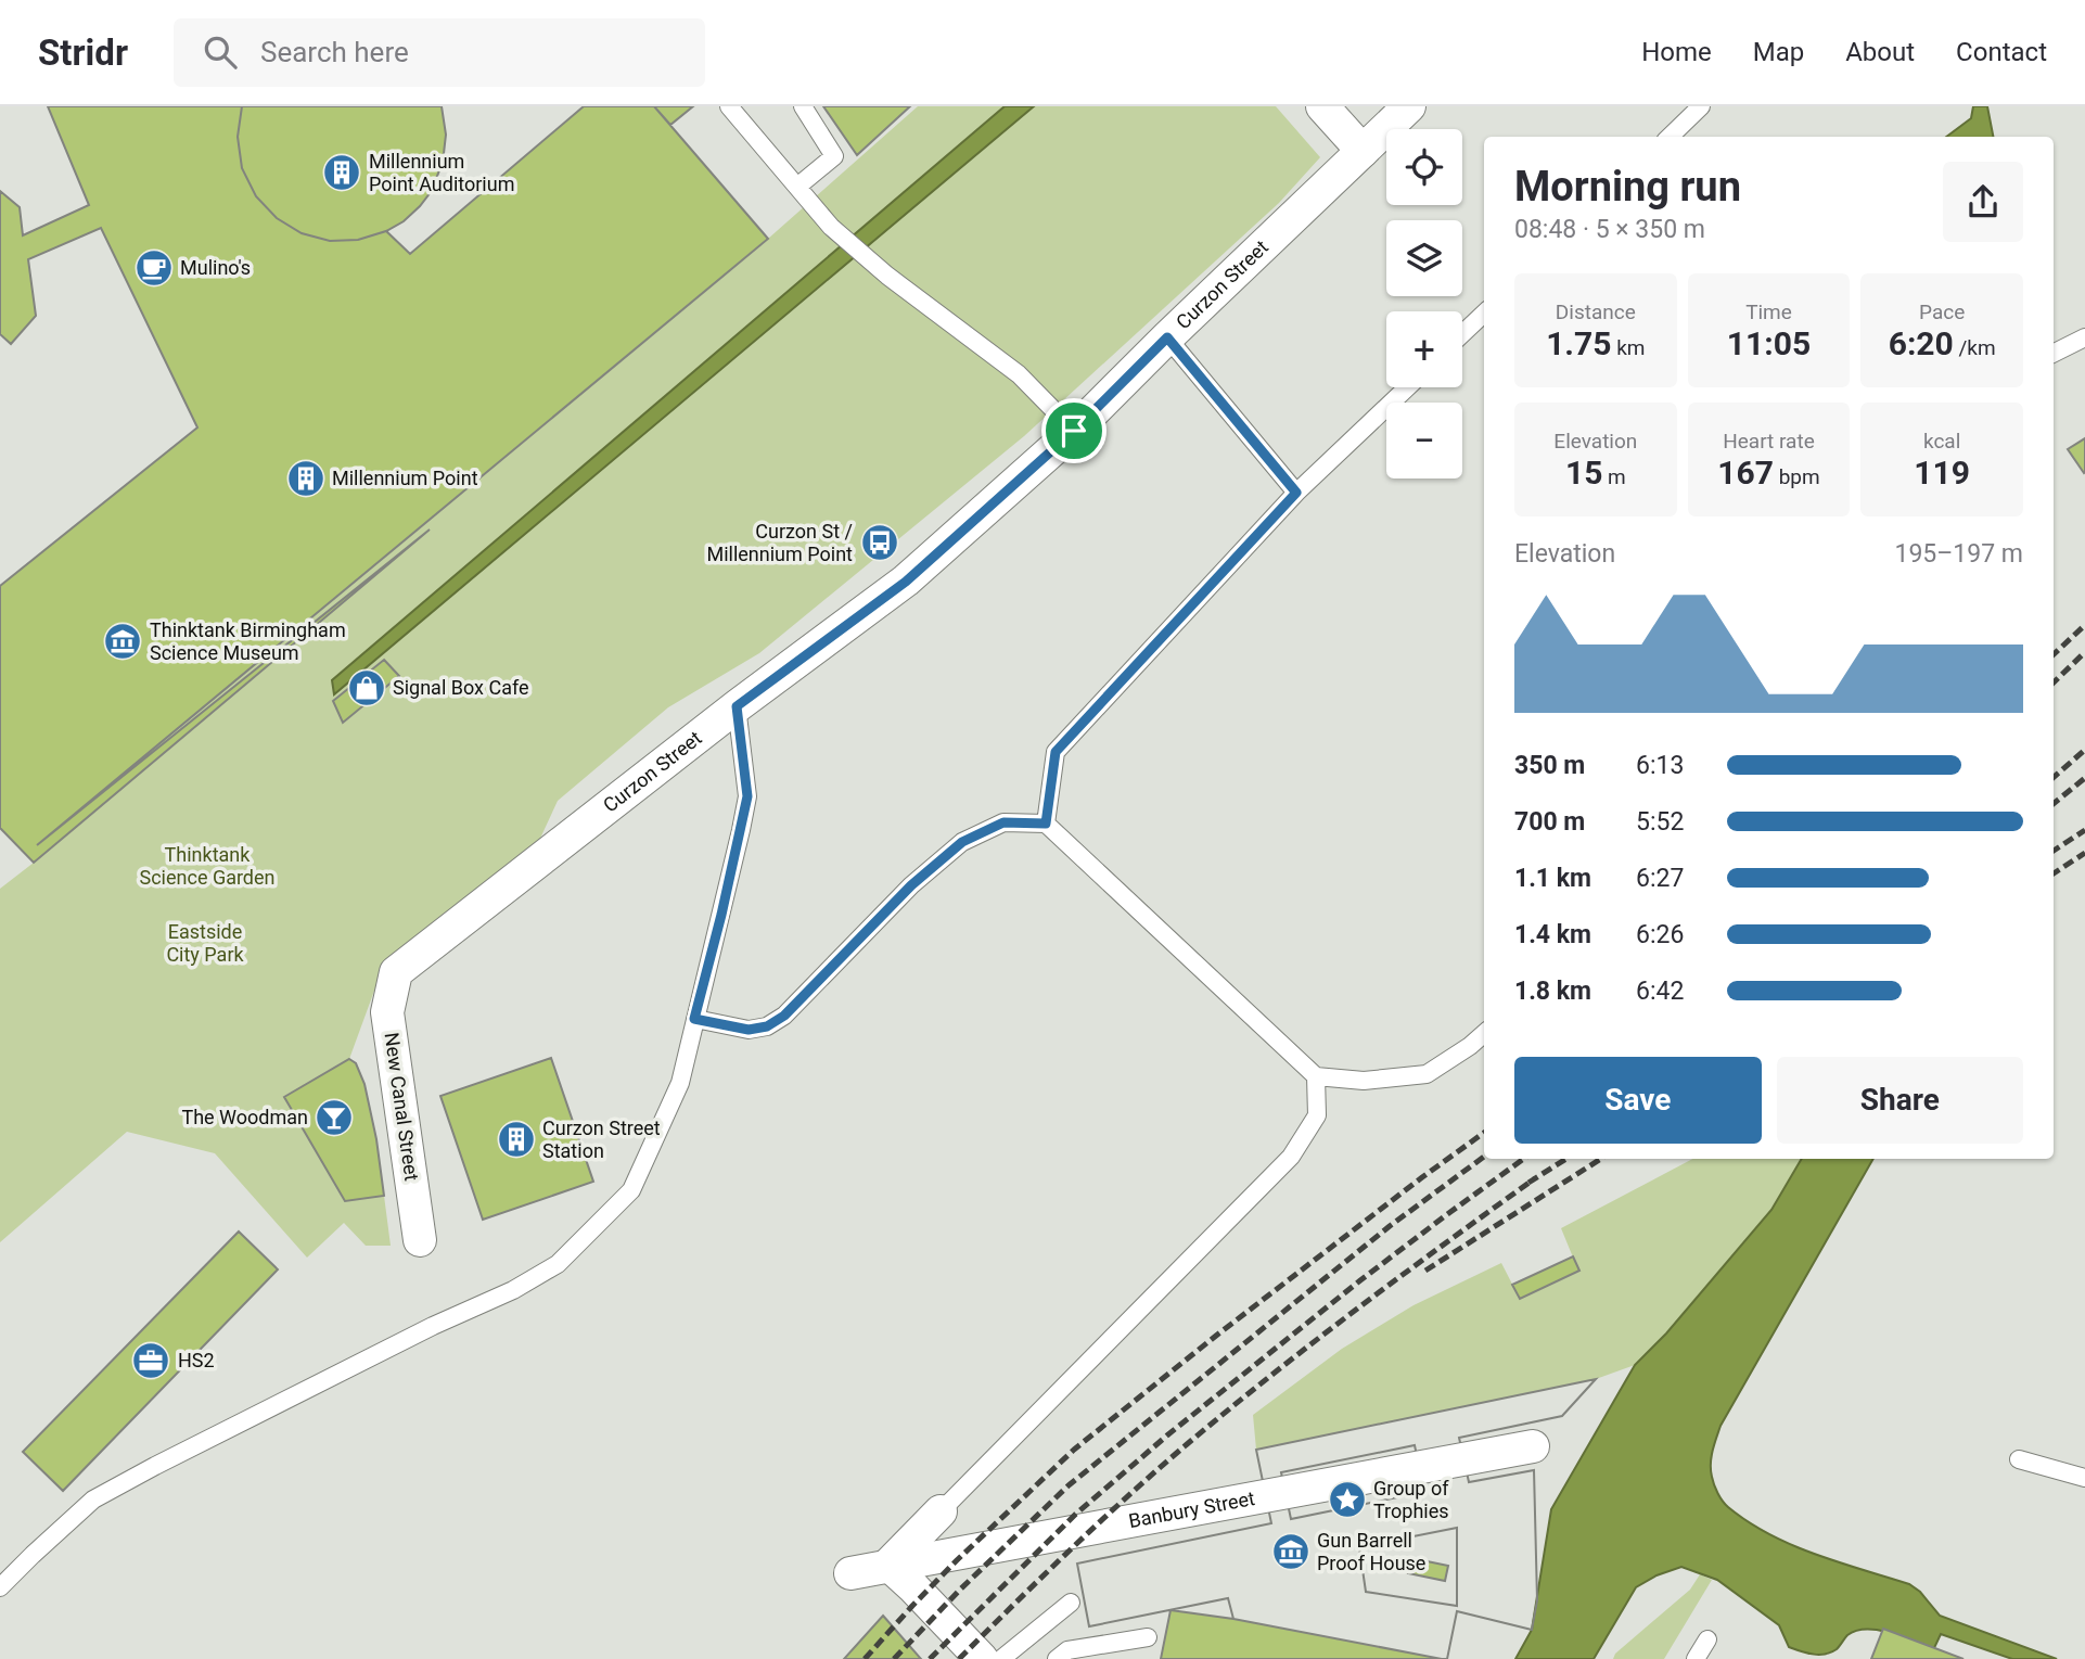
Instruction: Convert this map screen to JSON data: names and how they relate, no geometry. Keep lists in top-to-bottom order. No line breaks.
{"streets":{"street":["Curzon Street","New Canal Street","Banbury Street"]},"crossings":[["Curzon Street","New Canal Street"]],"parks":["Thinktank Science Garden","Eastside City Park"],"places":{"building":["Millennium Point Auditorium","Millennium Point","Curzon Street Station"],"cafe":["Mulino's"],"bus stop":["Curzon St / Millennium Point"],"museum":["Thinktank Birmingham Science Museum","Gun Barrell Proof House"],"shop":["Signal Box Cafe"],"bar":["The Woodman"],"office":["HS2"],"place":["Group of Trophies"]},"page":{"header":"Stridr","search":"Search here","nav":["Home","Map","About","Contact"],"map_buttons":["+","−"],"heading":["Morning run","08:48 · 5 × 350 m"],"stats":[["Distance","1.75 km"],["Time","11:05"],["Pace","6:20 /km"],["Elevation","15 m"],["Heart rate","167 bpm"],["kcal","119"]],"chart":["Elevation","195–197 m"],"list":[{"name":"350 m","note":"6:13"},{"name":"700 m","note":"5:52"},{"name":"1.1 km","note":"6:27"},{"name":"1.4 km","note":"6:26"},{"name":"1.8 km","note":"6:42"}],"buttons":["Save","Share"]}}
